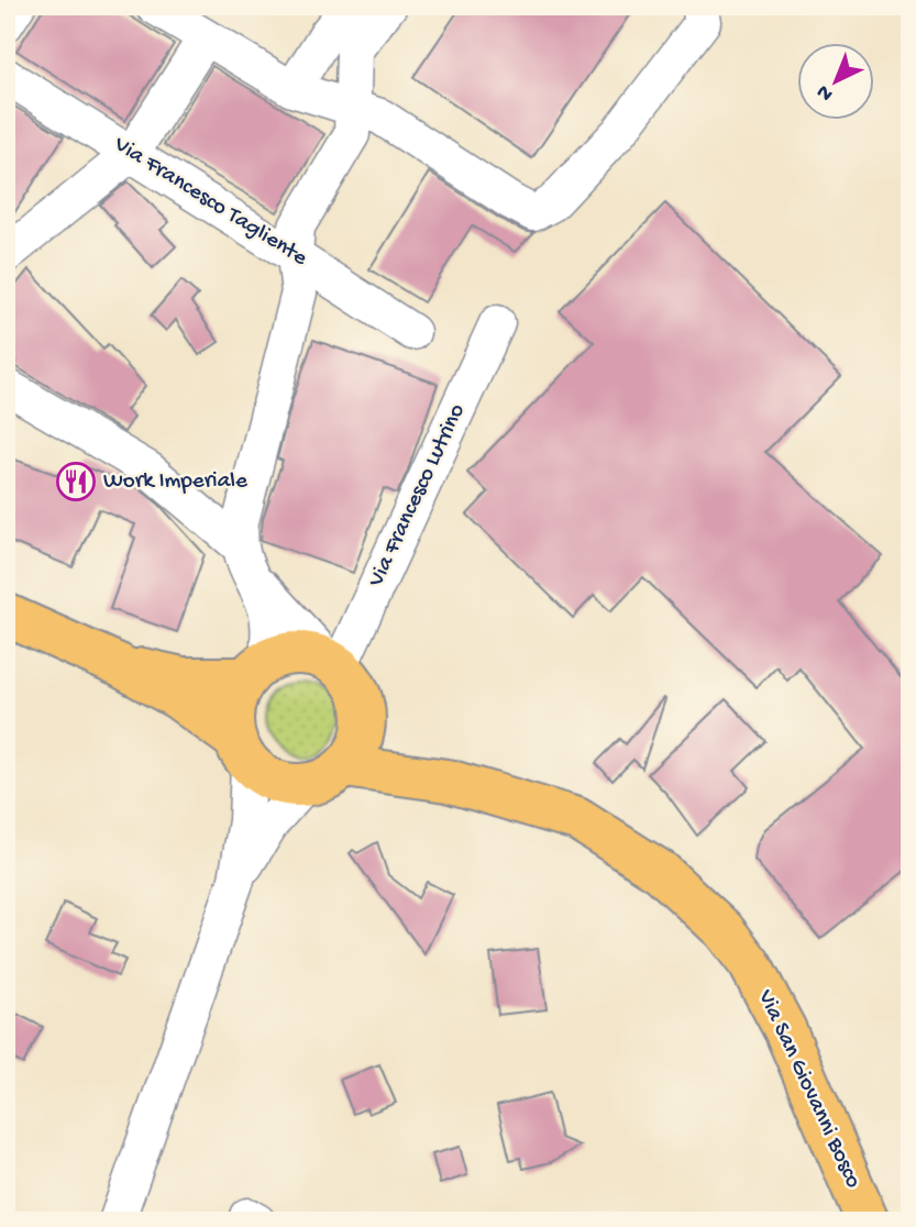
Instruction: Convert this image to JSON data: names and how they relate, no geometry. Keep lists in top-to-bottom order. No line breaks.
{"streets":{"main road":["Via San Giovanni Bosco"],"street":["Via Francesco Tagliente","Via Francesco Lutrino"]},"crossings":[["Via Francesco Lutrino","Via San Giovanni Bosco"]],"places":{"restaurant":["Work Imperiale"]},"north":"bottom left"}
